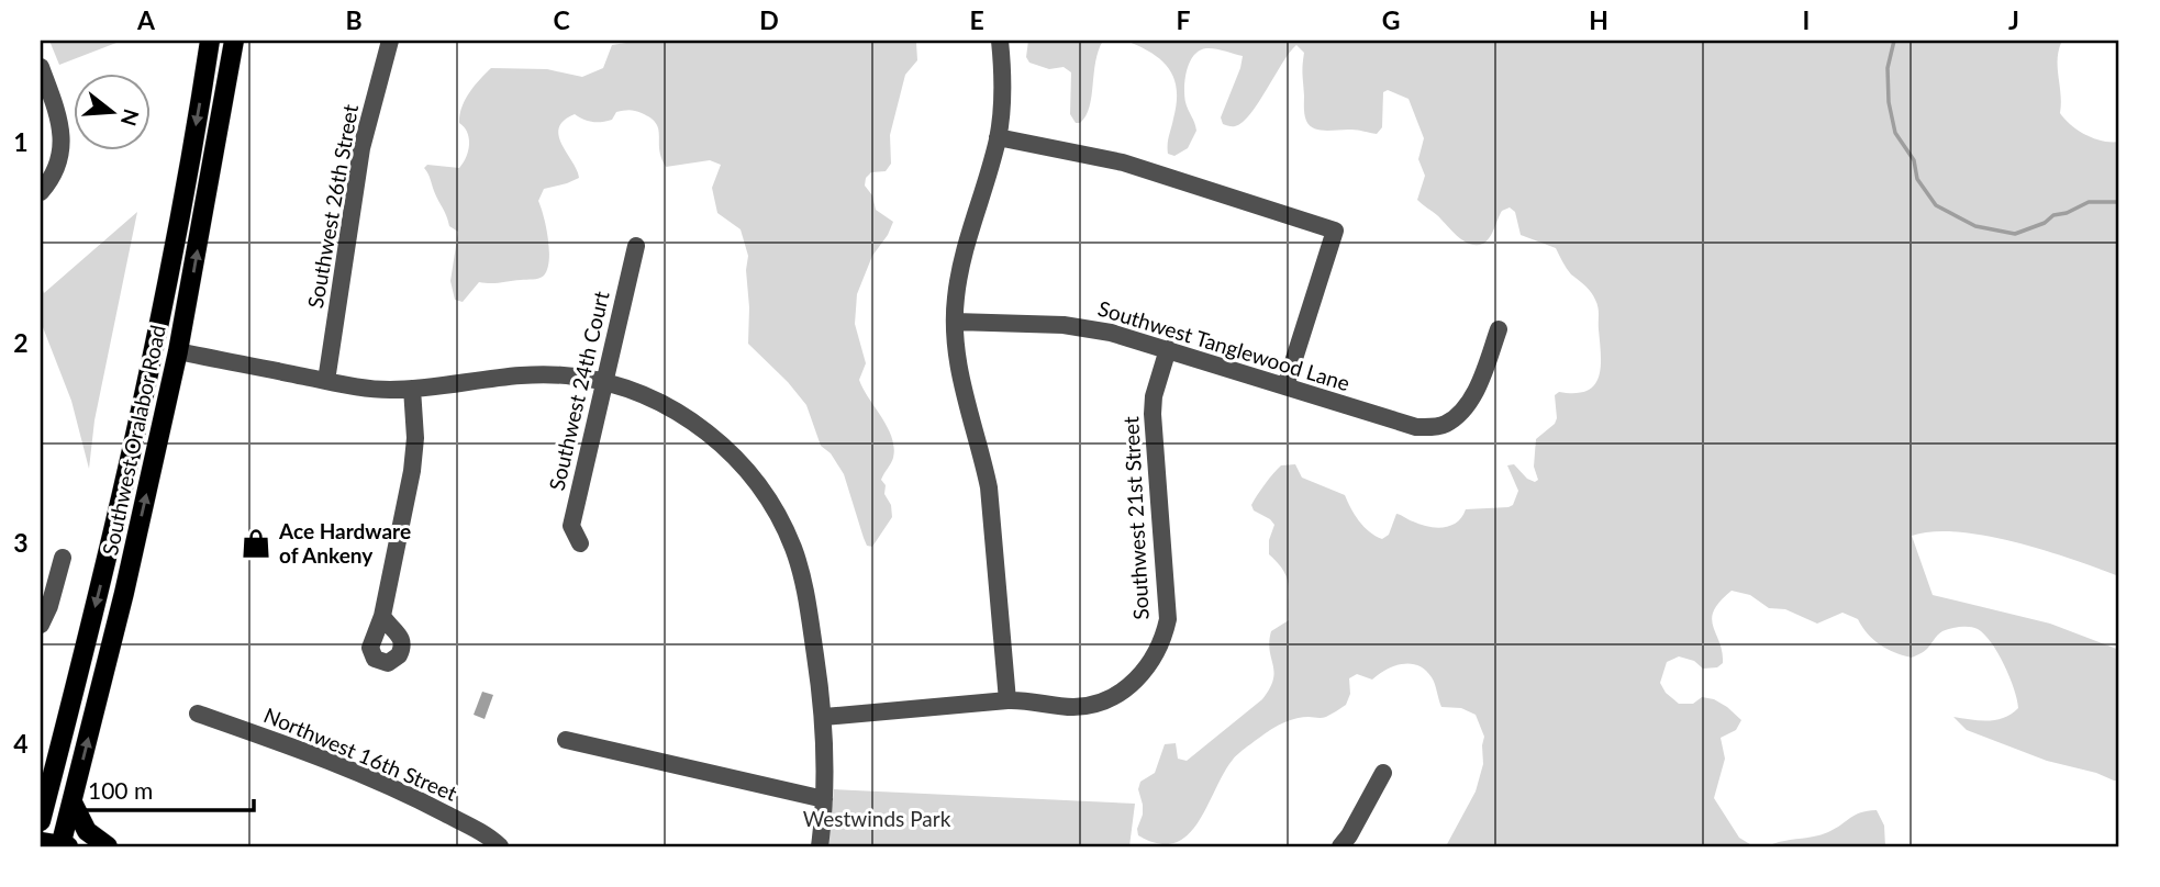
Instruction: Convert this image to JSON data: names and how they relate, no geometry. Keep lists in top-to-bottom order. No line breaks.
{"streets":{"main road":["Southwest Oralabor Road"],"street":["Southwest 26th Street","Southwest Tanglewood Lane","Southwest 24th Court","Southwest 21st Street","Northwest 16th Street"]},"crossings":[["Southwest Tanglewood Lane","Southwest 21st Street"]],"parks":["Westwinds Park"],"places":{"shop":["Ace Hardware of Ankeny"]},"scale_bar":"100 m","north":"right","grid":{"columns":["A","B","C","D","E","F","G","H","I","J"],"rows":["1","2","3","4"]}}
